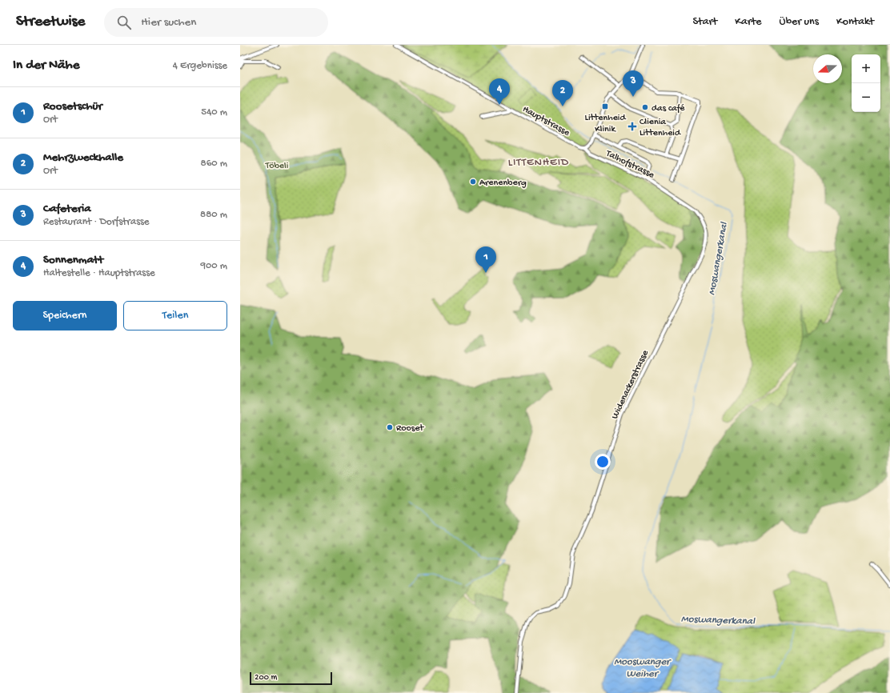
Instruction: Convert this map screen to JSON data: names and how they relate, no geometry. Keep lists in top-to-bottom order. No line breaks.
{"streets":{"street":["Hauptstrasse","Talhofstrasse","Widenackerstrasse"]},"crossings":[["Hauptstrasse","Talhofstrasse"],["Talhofstrasse","Widenackerstrasse"]],"districts":["LITTENHEID"],"water":["Moswangerkanal","Mooswanger Weiher"],"parks":["Töbeli"],"places":{"transit":["Littenheid Klinik"],"other":["das café","Arenenberg","Rooset"],"health":["Clienia Littenheid"]},"scale_bar":"200 m","north":"left","page":{"header":"Streetwise","search":"Hier suchen","nav":["Start","Karte","Über uns","Kontakt"],"heading":["In der Nähe","4 Ergebnisse"],"map_buttons":["+","−"],"pins":["3","4","2","1"],"list":[{"mark":"1","name":"Roosetschür","note":"Ort","value":"540 m"},{"mark":"2","name":"Mehrzweckhalle","note":"Ort","value":"860 m"},{"mark":"3","name":"Cafeteria","note":"Restaurant · Dorfstrasse","value":"880 m"},{"mark":"4","name":"Sonnenmatt","note":"Haltestelle · Hauptstrasse","value":"900 m"}],"buttons":["Speichern","Teilen"],"scale":"200 m"}}
